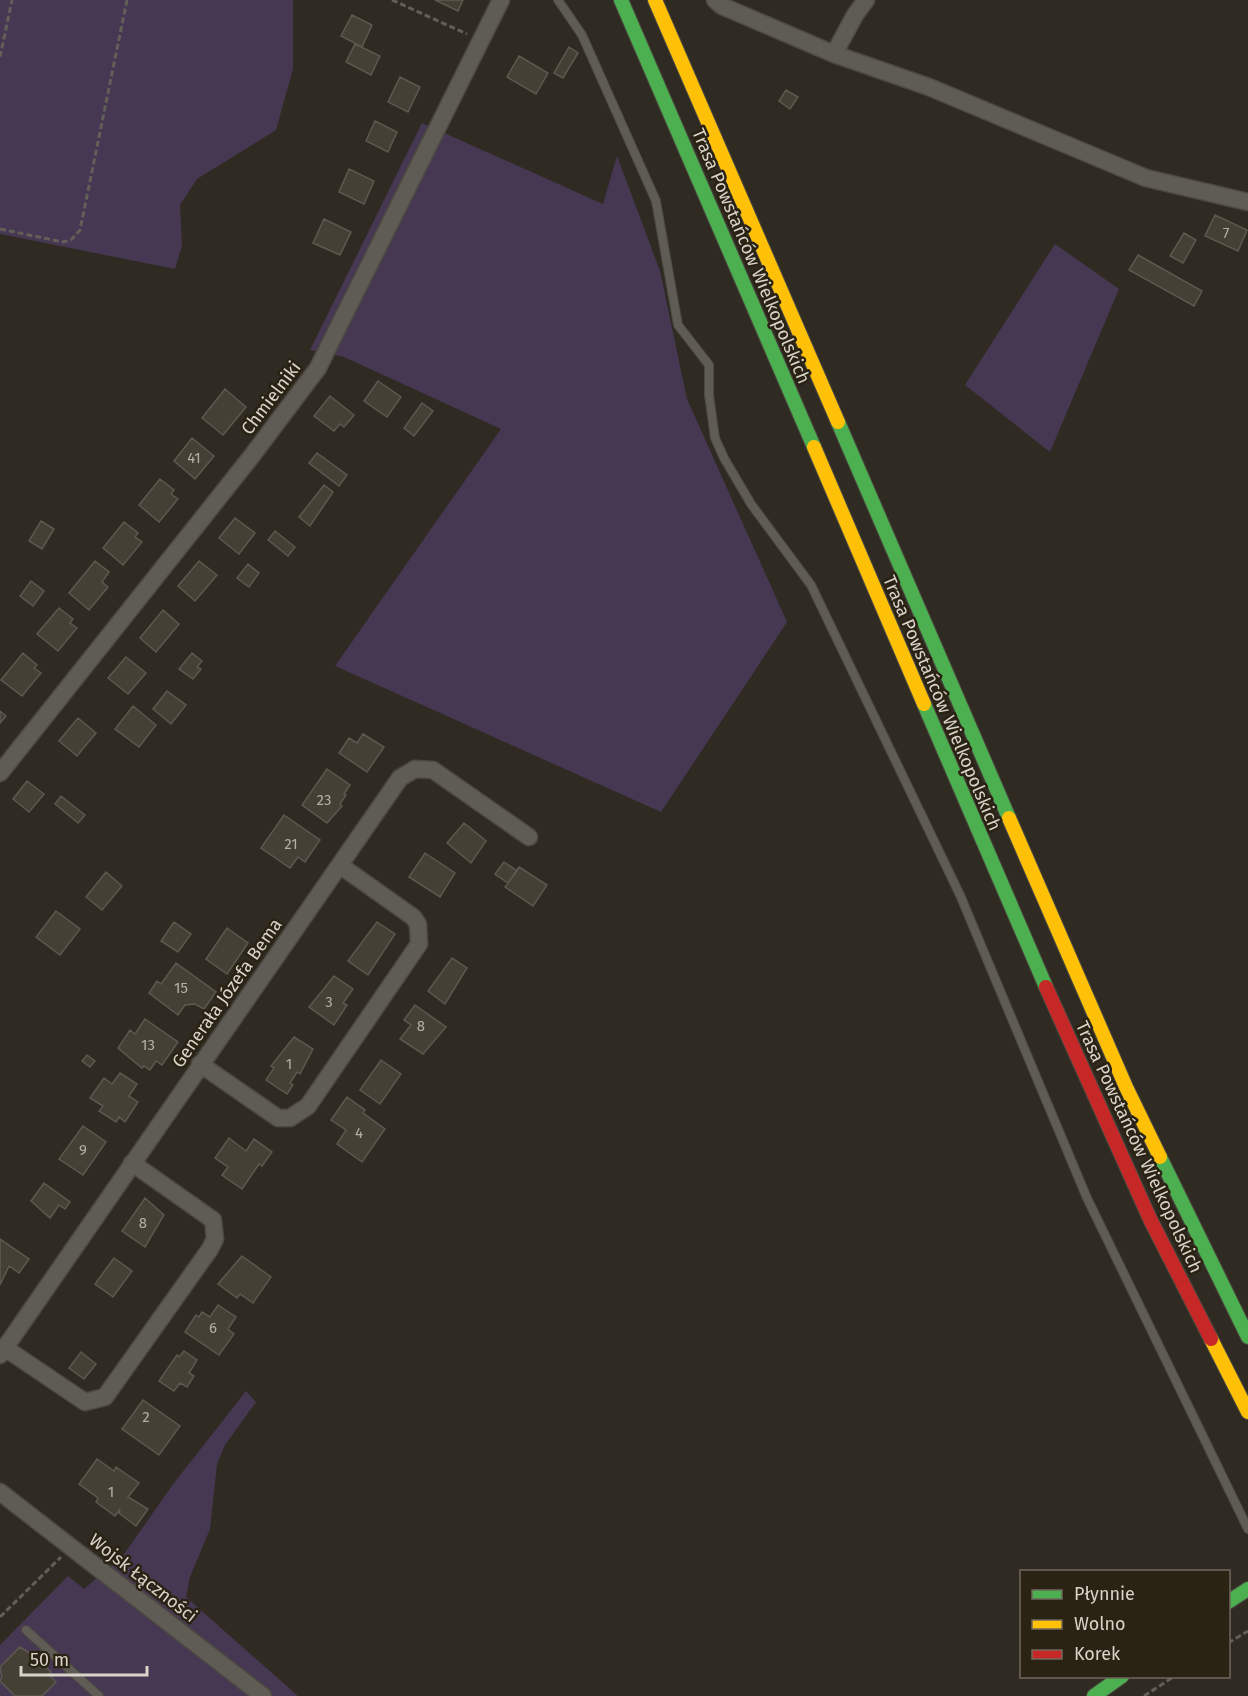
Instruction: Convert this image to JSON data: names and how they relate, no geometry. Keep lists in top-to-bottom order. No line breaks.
{"streets":{"main road":["Trasa Powstańców Wielkopolskich"],"street":["Chmielniki","Generała Józefa Bema","Wojsk Łączności"]},"house_numbers":["7","41","23","21","15","3","8","13","1","4","9","8","6","2","1"],"legend":["Płynnie","Wolno","Korek"],"scale_bar":"50 m"}
